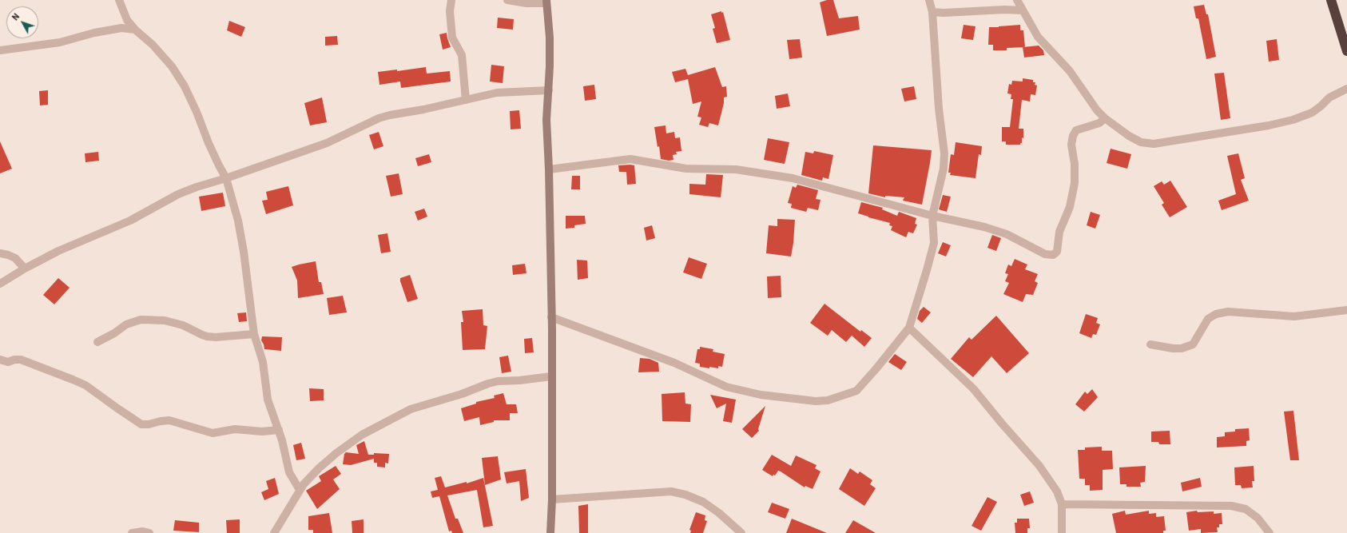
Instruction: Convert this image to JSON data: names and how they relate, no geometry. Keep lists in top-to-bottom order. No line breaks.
{"north":"top left"}
